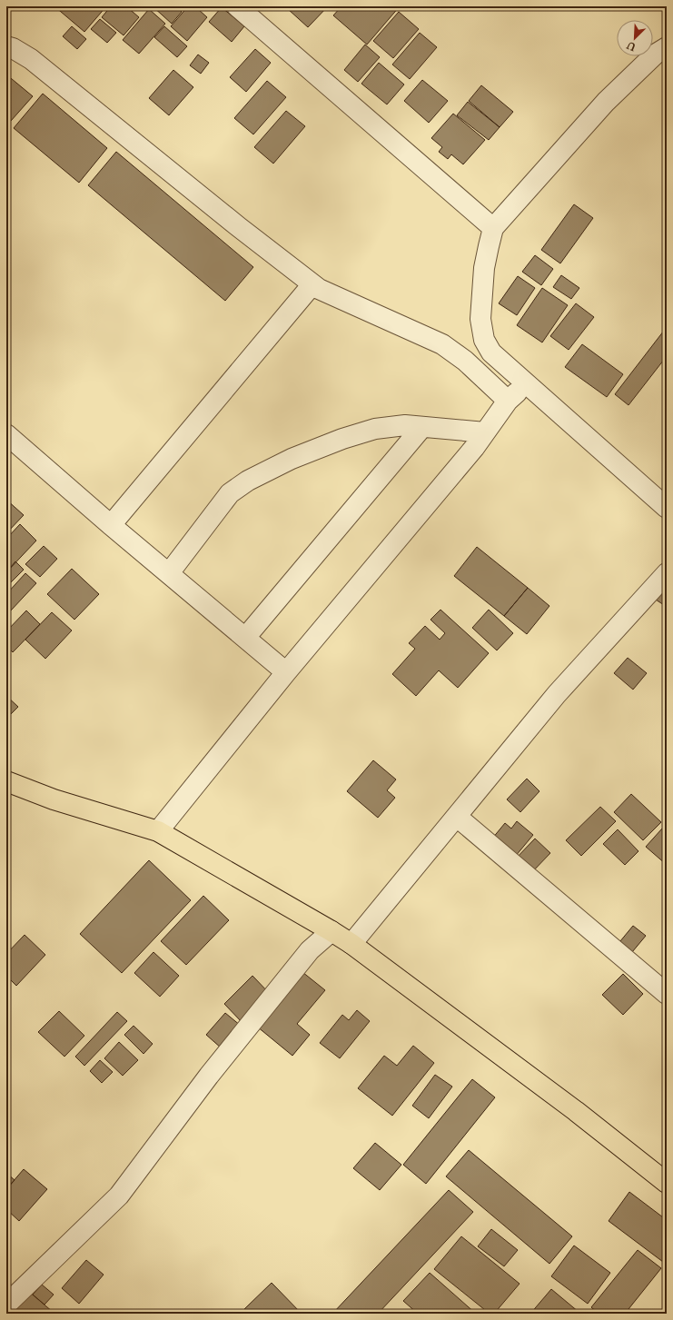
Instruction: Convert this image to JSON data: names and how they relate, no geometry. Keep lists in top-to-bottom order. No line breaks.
{"north":"bottom left"}
